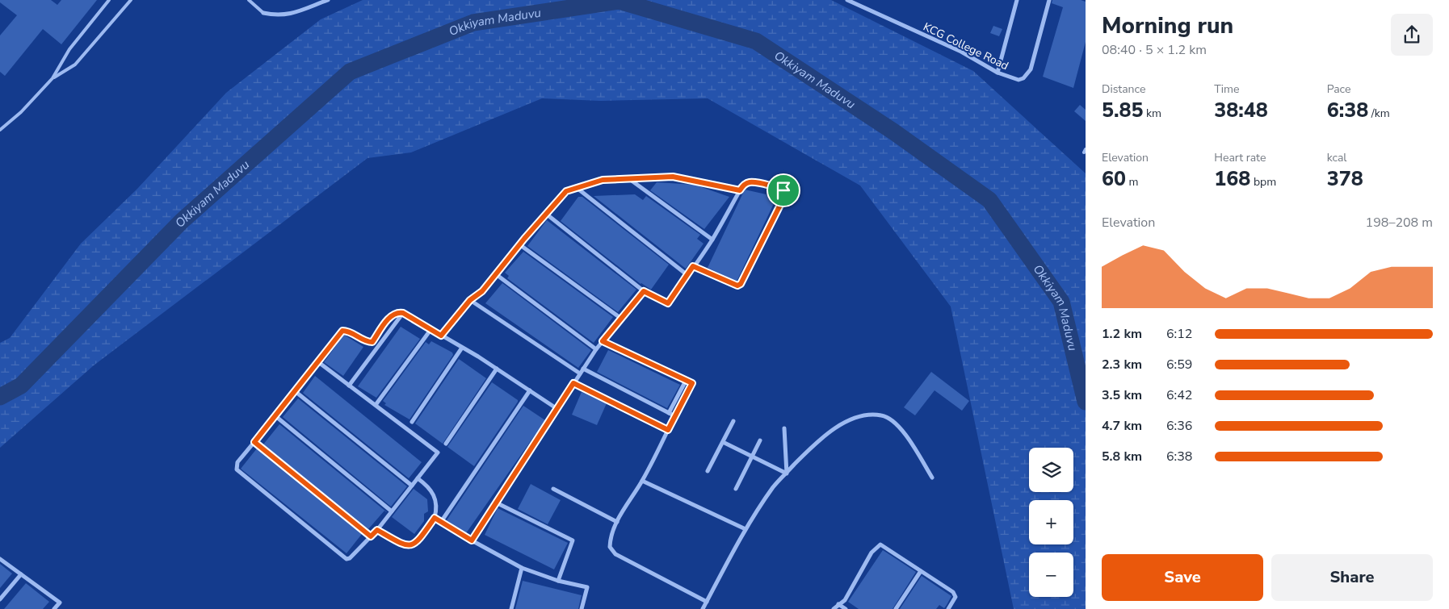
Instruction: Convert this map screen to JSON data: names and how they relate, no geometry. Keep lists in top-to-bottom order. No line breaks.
{"streets":{"street":["KCG College Road"]},"water":["Okkiyam Maduvu"],"page":{"heading":["Morning run","08:40 · 5 × 1.2 km"],"stats":[["Distance","5.85 km"],["Time","38:48"],["Pace","6:38 /km"],["Elevation","60 m"],["Heart rate","168 bpm"],["kcal","378"]],"chart":["Elevation","198–208 m"],"list":[{"name":"1.2 km","note":"6:12"},{"name":"2.3 km","note":"6:59"},{"name":"3.5 km","note":"6:42"},{"name":"4.7 km","note":"6:36"},{"name":"5.8 km","note":"6:38"}],"map_buttons":["+","−"],"buttons":["Save","Share"]}}
